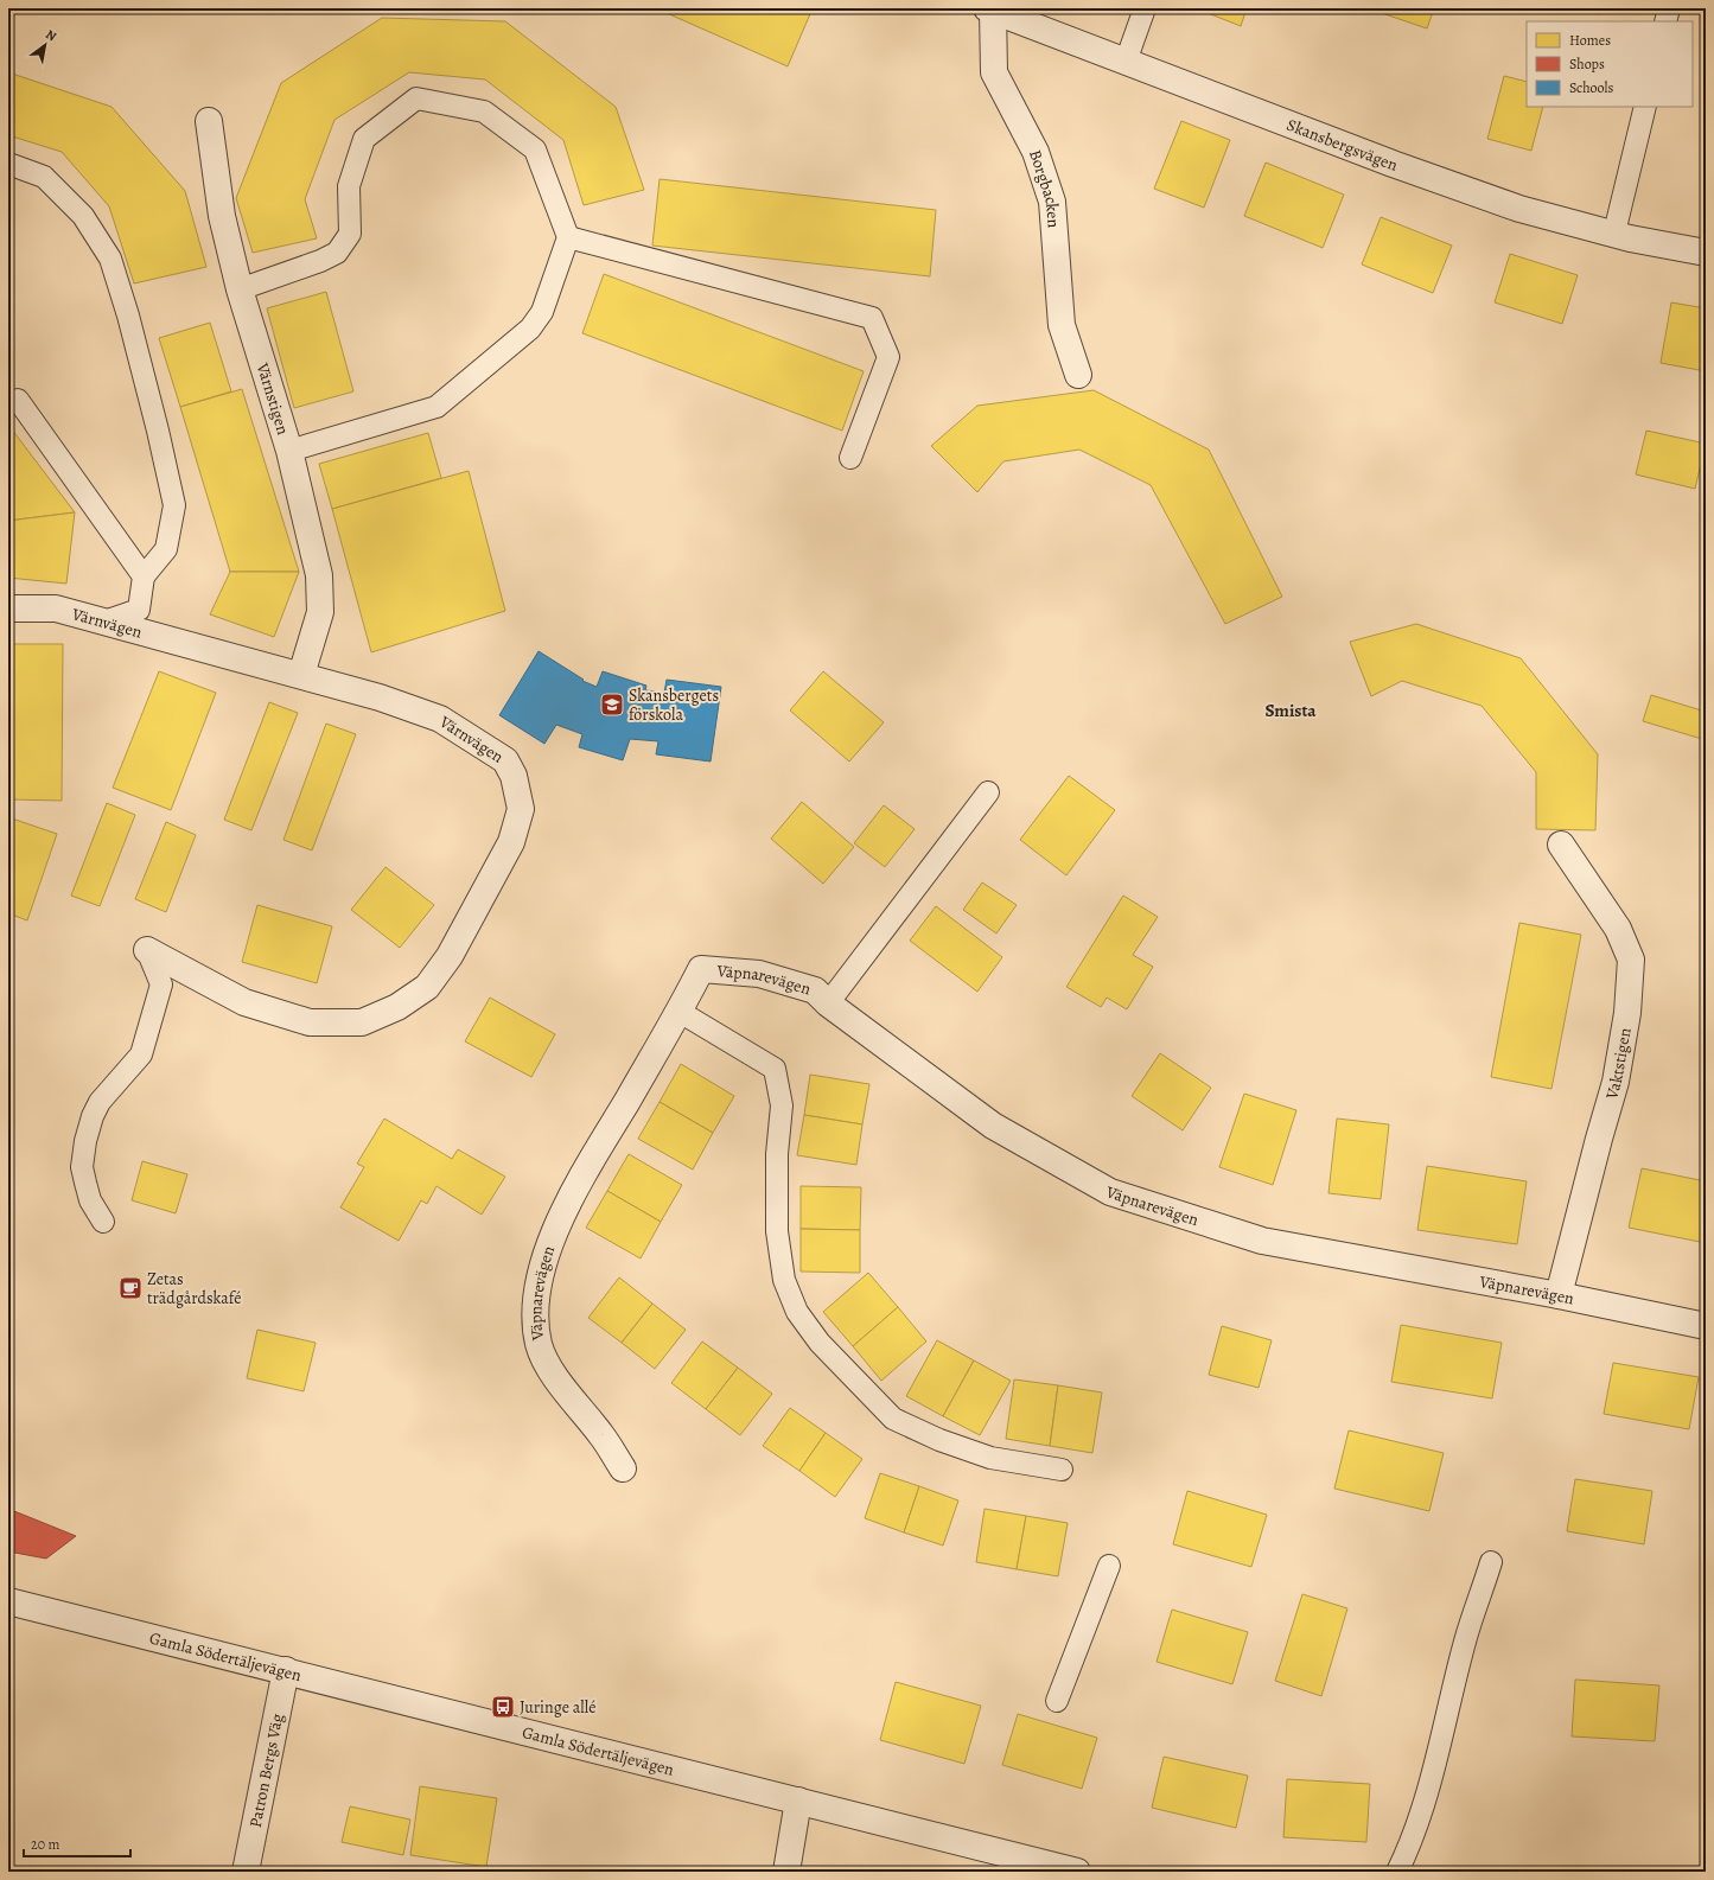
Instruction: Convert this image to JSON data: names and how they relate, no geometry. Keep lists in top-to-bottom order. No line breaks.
{"streets":{"street":["Skansbergsvägen","Borgbacken","Värnstigen","Värnvägen","Väpnarevägen","Vaktstigen","Gamla Södertäljevägen","Patron Bergs Väg"]},"crossings":[["Skansbergsvägen","Borgbacken"],["Värnstigen","Värnvägen"],["Väpnarevägen","Vaktstigen"],["Gamla Södertäljevägen","Patron Bergs Väg"]],"districts":["Smista"],"places":{"school or university":["Skansbergets förskola"],"cafe":["Zetas trädgårdskafé"],"bus stop":["Juringe allé"]},"legend":["Homes","Shops","Schools"],"scale_bar":"20 m","north":"top right"}
